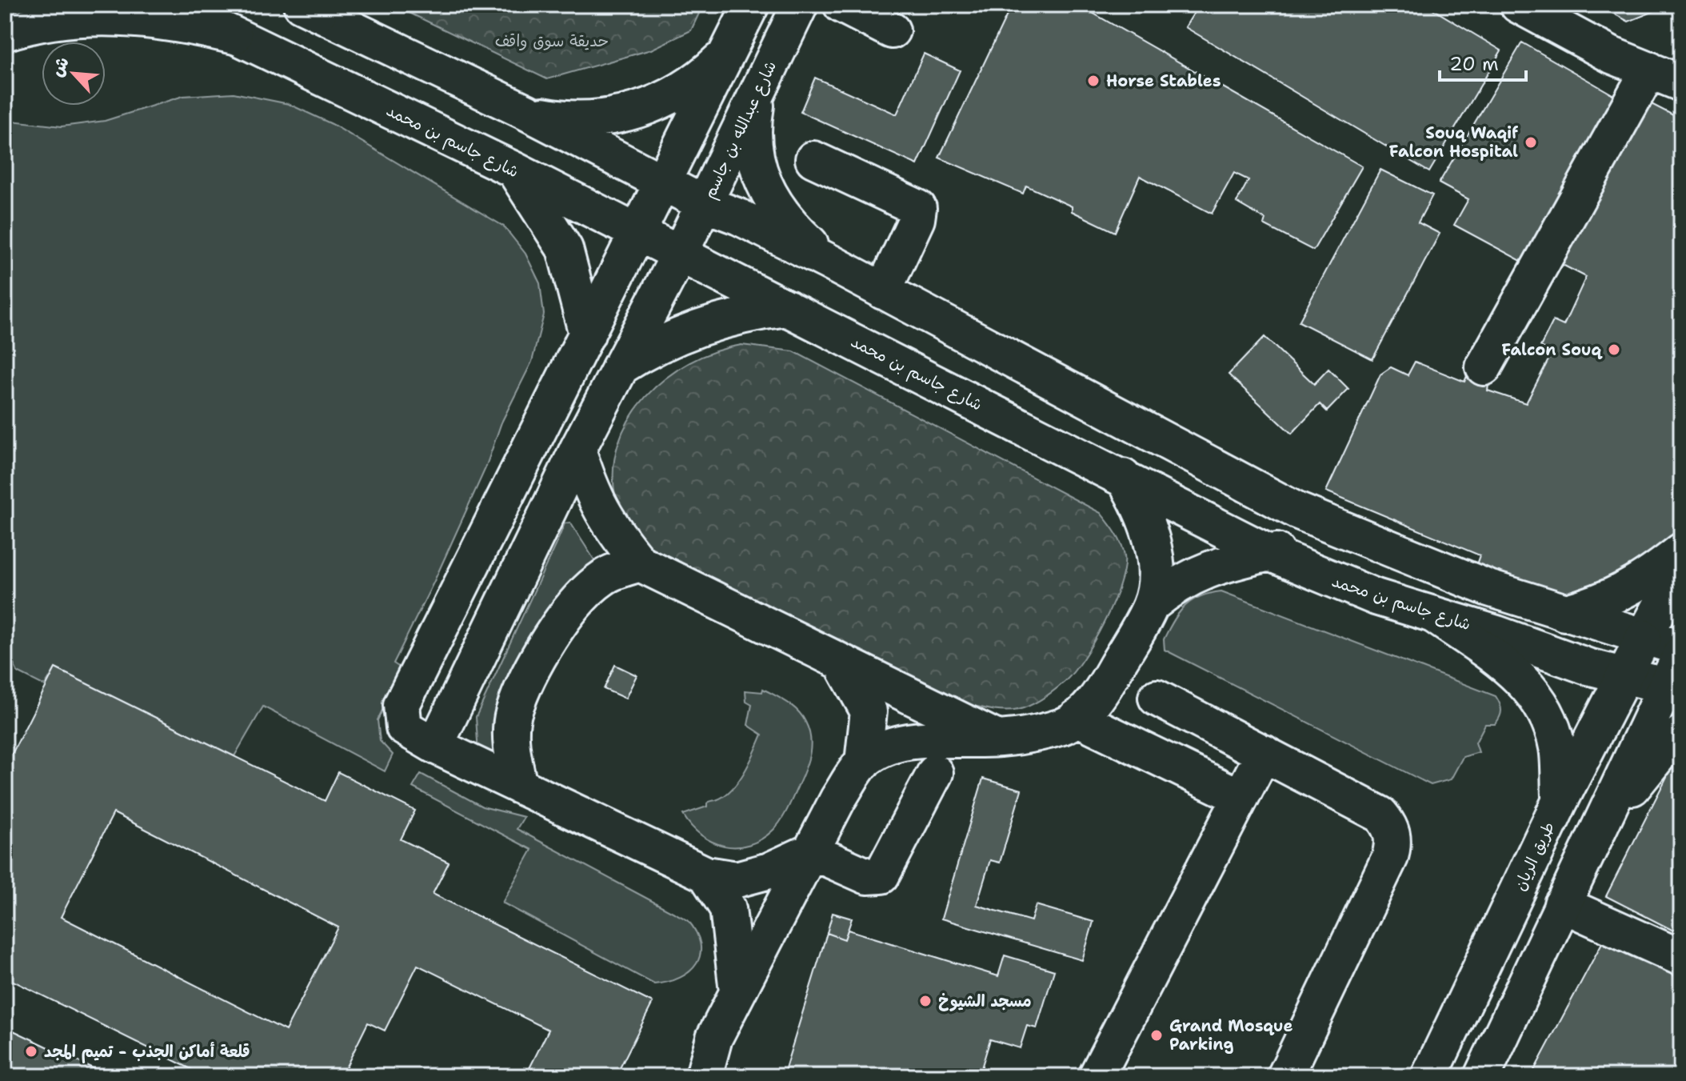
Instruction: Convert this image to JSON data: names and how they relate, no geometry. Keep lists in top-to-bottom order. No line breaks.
{"streets":{"main road":["شارع عبدالله بن جاسم","شارع جاسم بن محمد","طريق الريان"]},"crossings":[["شارع عبدالله بن جاسم","شارع جاسم بن محمد"],["شارع جاسم بن محمد","طريق الريان"]],"parks":["حديقة سوق واقف"],"places":["Horse Stables","Souq Waqif Falcon Hospital","Falcon Souq","مسجد الشيوخ","Grand Mosque Parking","قلعة أماكن الجذب - تميم المجد"],"scale_bar":"20 m","north":"top left"}
